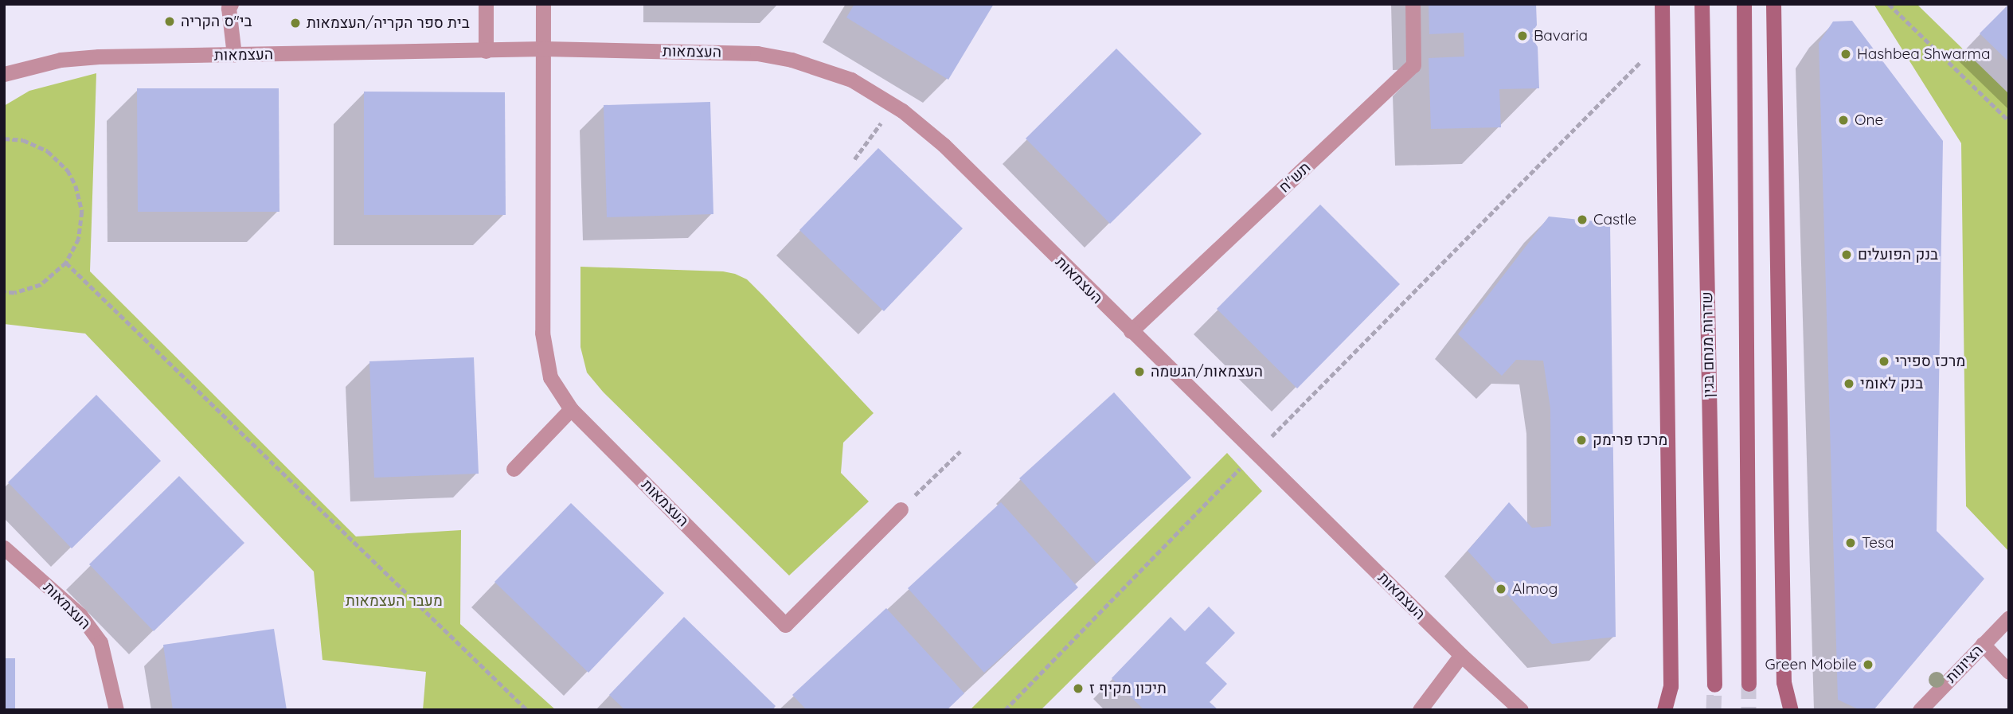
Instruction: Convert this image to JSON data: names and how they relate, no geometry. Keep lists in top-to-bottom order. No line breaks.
{"streets":{"main road":["שדרות מנחם בגין"],"street":["העצמאות","תש\"ח","הציונות"]},"crossings":[["העצמאות","תש\"ח"]],"parks":["מעבר העצמאות"],"places":["בי\"ס הקריה","בית ספר הקריה/העצמאות","Bavaria","Hashbea Shwarma","One","Castle","בנק הפועלים","מרכז ספירי","העצמאות/הגשמה","בנק לאומי","מרכז פרימק","Tesa","Almog","Green Mobile","תיכון מקיף ז"]}
